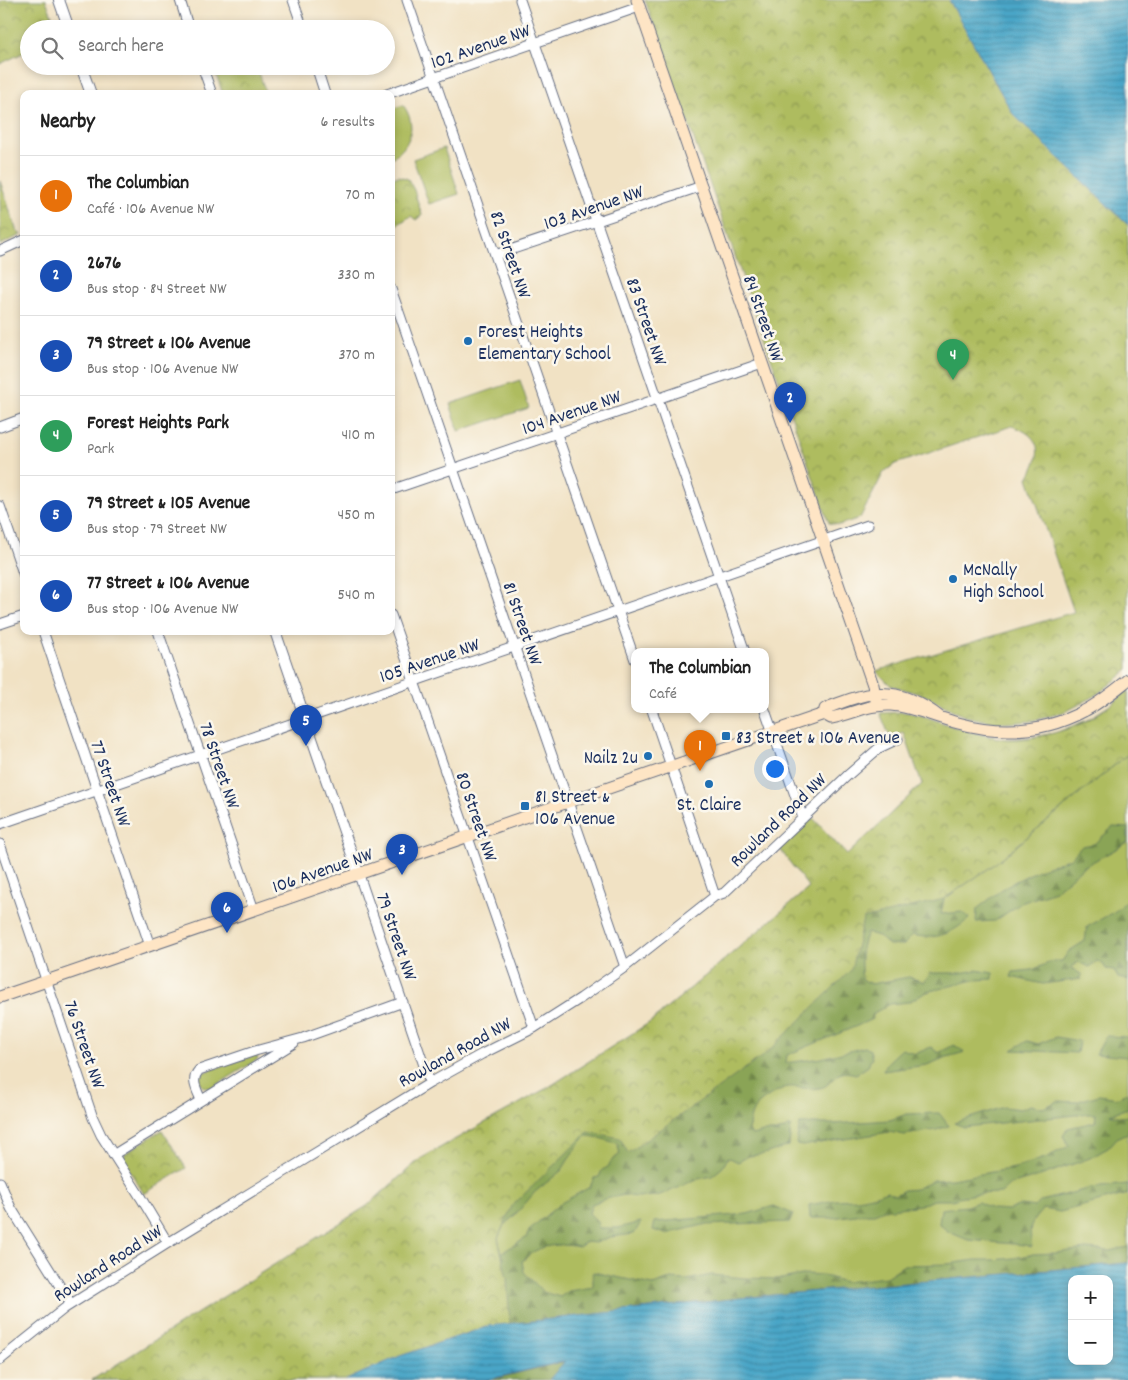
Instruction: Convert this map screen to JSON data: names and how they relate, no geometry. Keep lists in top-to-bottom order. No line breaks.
{"streets":{"main road":["84 Street NW","106 Avenue NW"],"street":["102 Avenue NW","103 Avenue NW","82 Street NW","83 Street NW","104 Avenue NW","81 Street NW","105 Avenue NW","78 Street NW","77 Street NW","80 Street NW","Rowland Road NW","79 Street NW","76 Street NW"]},"crossings":[["102 Avenue NW","82 Street NW"],["102 Avenue NW","84 Street NW"],["102 Avenue NW","83 Street NW"],["103 Avenue NW","82 Street NW"],["103 Avenue NW","84 Street NW"],["103 Avenue NW","83 Street NW"],["82 Street NW","104 Avenue NW"],["82 Street NW","105 Avenue NW"],["84 Street NW","104 Avenue NW"],["84 Street NW","105 Avenue NW"],["84 Street NW","106 Avenue NW"],["83 Street NW","104 Avenue NW"],["83 Street NW","105 Avenue NW"],["104 Avenue NW","81 Street NW"],["81 Street NW","105 Avenue NW"],["81 Street NW","Rowland Road NW"],["81 Street NW","106 Avenue NW"],["105 Avenue NW","78 Street NW"],["105 Avenue NW","77 Street NW"],["105 Avenue NW","80 Street NW"],["105 Avenue NW","79 Street NW"],["78 Street NW","106 Avenue NW"],["77 Street NW","106 Avenue NW"],["80 Street NW","Rowland Road NW"],["80 Street NW","106 Avenue NW"],["Rowland Road NW","79 Street NW"],["Rowland Road NW","76 Street NW"],["106 Avenue NW","79 Street NW"],["106 Avenue NW","76 Street NW"]],"places":{"other":["Forest Heights Elementary School","McNally High School","Nailz 2u","St. Claire"],"transit":["83 Street & 106 Avenue","81 Street & 106 Avenue"]},"page":{"search":"Search here","heading":["Nearby","6 results"],"list":[{"mark":"1","name":"The Columbian","note":"Café · 106 Avenue NW","value":"70 m"},{"mark":"2","name":"2676","note":"Bus stop · 84 Street NW","value":"330 m"},{"mark":"3","name":"79 Street & 106 Avenue","note":"Bus stop · 106 Avenue NW","value":"370 m"},{"mark":"4","name":"Forest Heights Park","note":"Park","value":"410 m"},{"mark":"5","name":"79 Street & 105 Avenue","note":"Bus stop · 79 Street NW","value":"450 m"},{"mark":"6","name":"77 Street & 106 Avenue","note":"Bus stop · 106 Avenue NW","value":"540 m"}],"pins":["4","2","5","1","3","6"],"popup":["The Columbian","Café"],"map_buttons":["+","−"]}}
